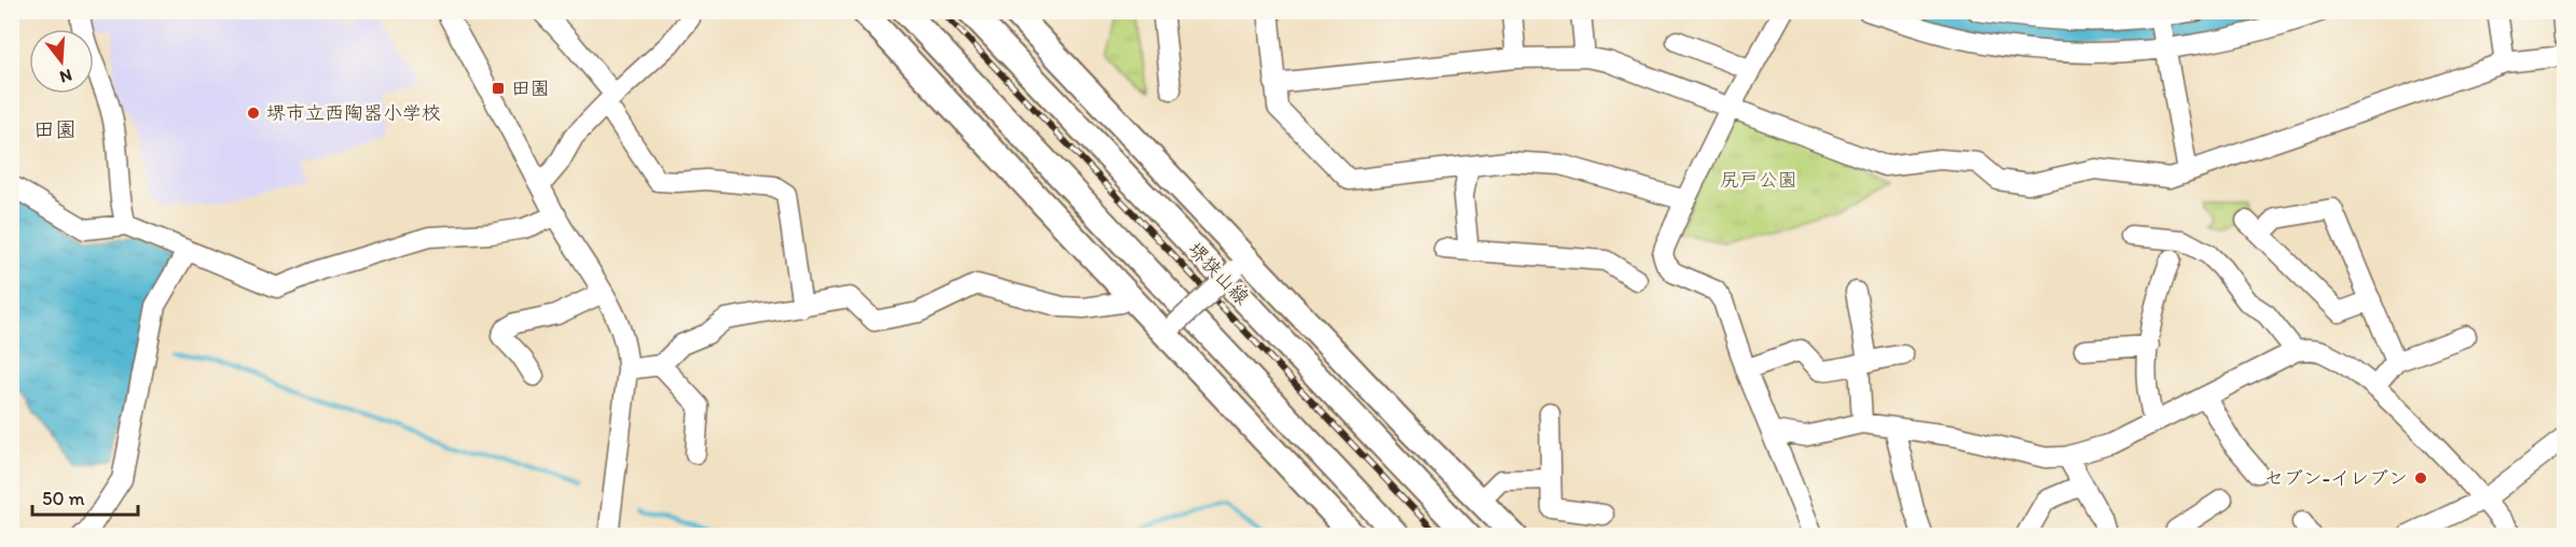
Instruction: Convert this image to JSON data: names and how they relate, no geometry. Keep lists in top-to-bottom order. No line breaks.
{"streets":{"main road":["堺狭山線"]},"districts":["田園"],"parks":["尻戸公園"],"places":{"transit":["田園"],"other":["堺市立西陶器小学校","セブン-イレブン"]},"scale_bar":"50 m","north":"bottom"}
